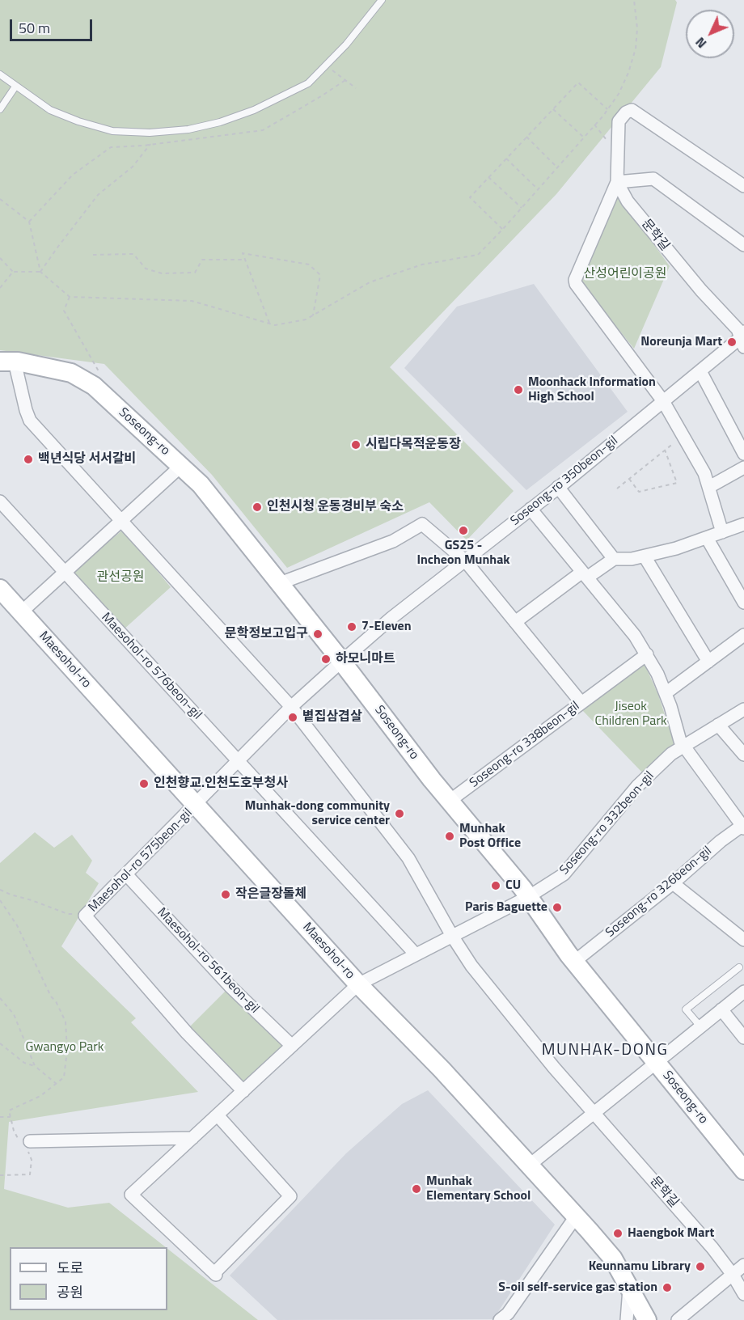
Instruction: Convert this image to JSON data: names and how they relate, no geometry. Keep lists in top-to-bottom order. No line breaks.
{"streets":{"street":["문학길","Soseong-ro","Soseong-ro 350beon-gil","Maesohol-ro","Maesohol-ro 576beon-gil","Soseong-ro 338beon-gil","Soseong-ro 332beon-gil","Maesohol-ro 575beon-gil","Soseong-ro 326beon-gil","Maesohol-ro 561beon-gil"]},"crossings":[["문학길","Soseong-ro 350beon-gil"],["문학길","Soseong-ro 332beon-gil"],["Soseong-ro","Soseong-ro 350beon-gil"],["Soseong-ro","Soseong-ro 338beon-gil"],["Soseong-ro","Soseong-ro 332beon-gil"],["Soseong-ro","Soseong-ro 326beon-gil"],["Maesohol-ro","Soseong-ro 332beon-gil"],["Maesohol-ro","Maesohol-ro 575beon-gil"],["Maesohol-ro 576beon-gil","Soseong-ro 332beon-gil"],["Maesohol-ro 575beon-gil","Maesohol-ro 561beon-gil"]],"districts":["MUNHAK-DONG"],"parks":["산성어린이공원","관선공원","Jiseok Children Park","Gwangyo Park"],"places":["Noreunja Mart","Moonhack Information High School","시립다목적운동장","백년식당 서서갈비","인천시청 운동경비부 숙소","GS25 - Incheon Munhak","7-Eleven","문학정보고입구","하모니마트","볕집삼겹살","인천향교.인천도호부청사","Munhak-dong community service center","Munhak Post Office","CU","작은글장돌체","Paris Baguette","Munhak Elementary School","Haengbok Mart","Keunnamu Library","S-oil self-service gas station"],"legend":["도로","공원"],"scale_bar":"50 m","north":"bottom left"}
